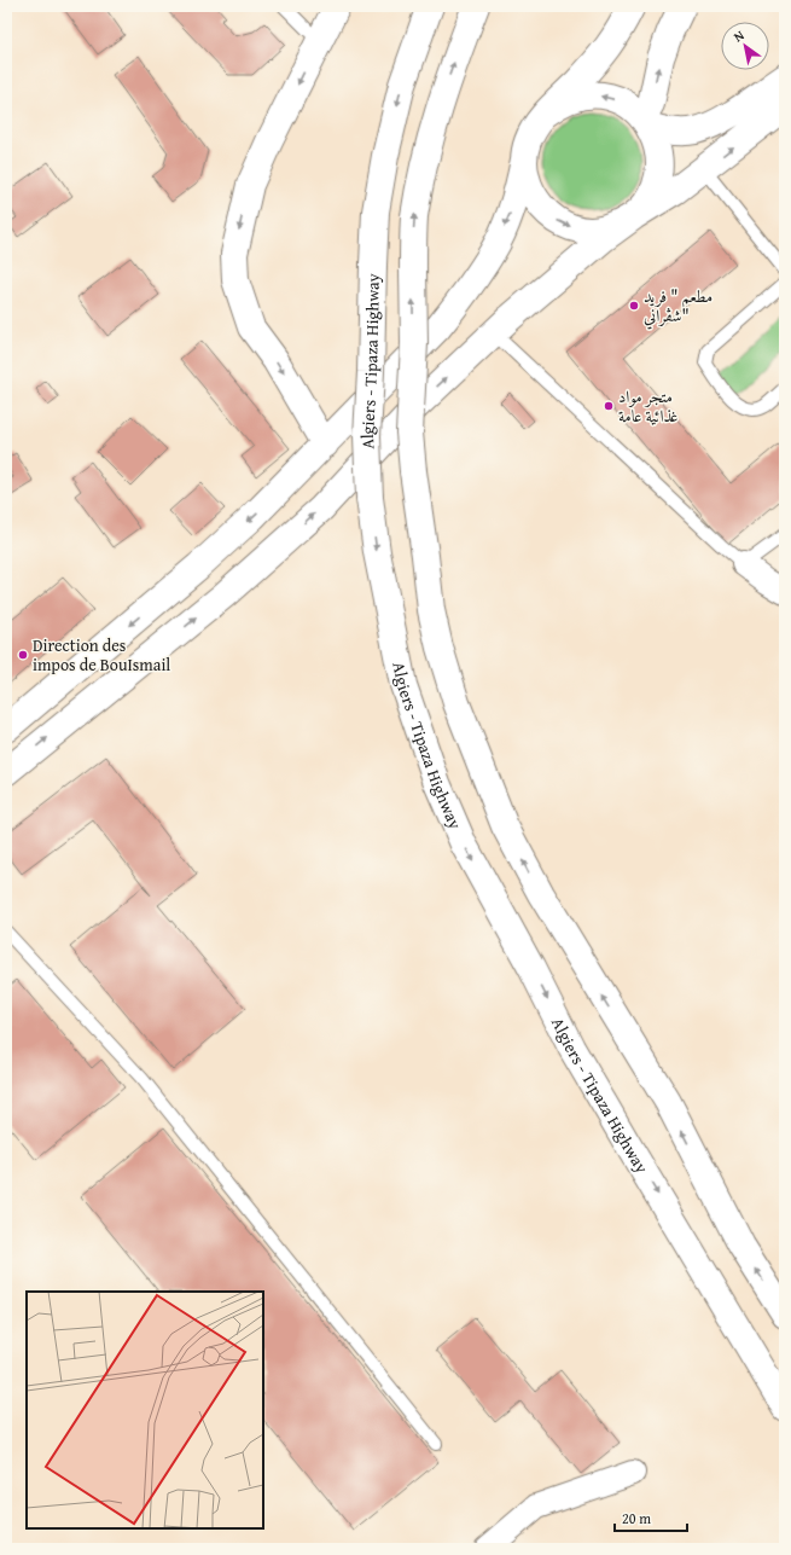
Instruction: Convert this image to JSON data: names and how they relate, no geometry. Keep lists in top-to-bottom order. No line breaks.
{"streets":{"main road":["Algiers - Tipaza Highway"]},"places":["مطعم \" فريد شڨراني\"","متجر مواد غذائية عامة","Direction des impos de BouIsmail"],"scale_bar":"20 m","north":"top left"}
